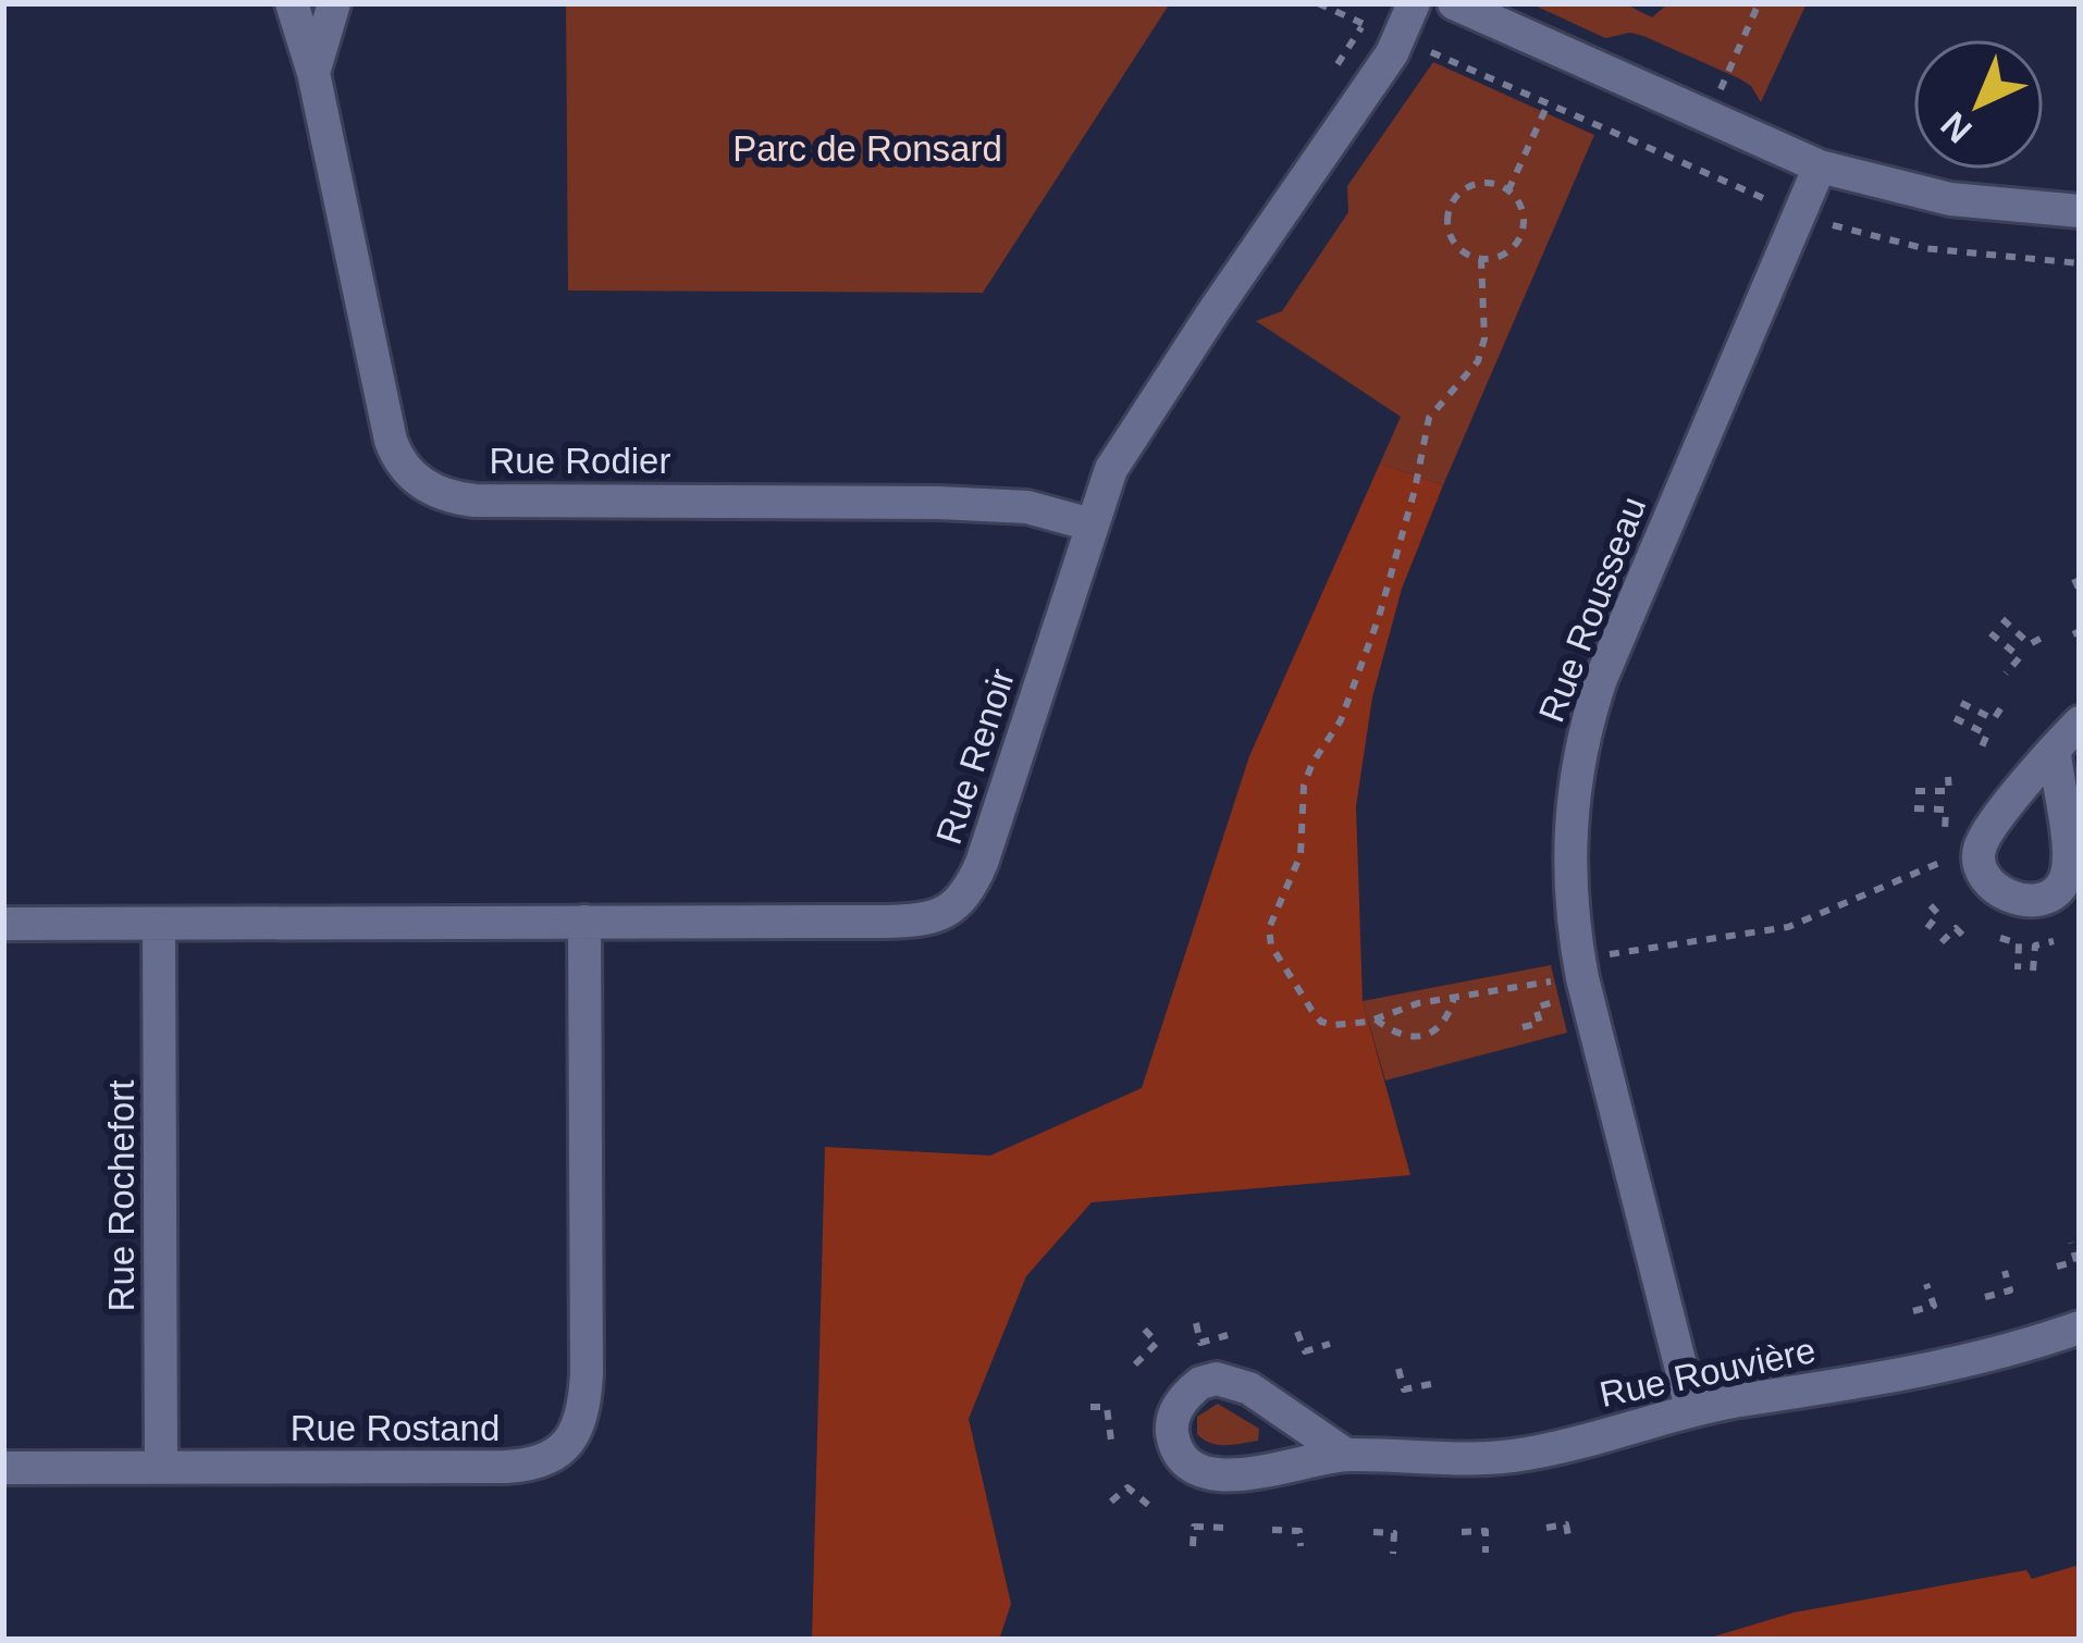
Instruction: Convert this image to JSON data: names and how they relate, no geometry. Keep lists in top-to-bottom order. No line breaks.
{"streets":{"street":["Rue Rodier","Rue Rousseau","Rue Renoir","Rue Rochefort","Rue Rouvière","Rue Rostand"]},"crossings":[["Rue Rodier","Rue Renoir"],["Rue Rousseau","Rue Rouvière"],["Rue Renoir","Rue Rochefort"],["Rue Renoir","Rue Rostand"],["Rue Rochefort","Rue Rostand"]],"parks":["Parc de Ronsard"],"north":"bottom left"}
